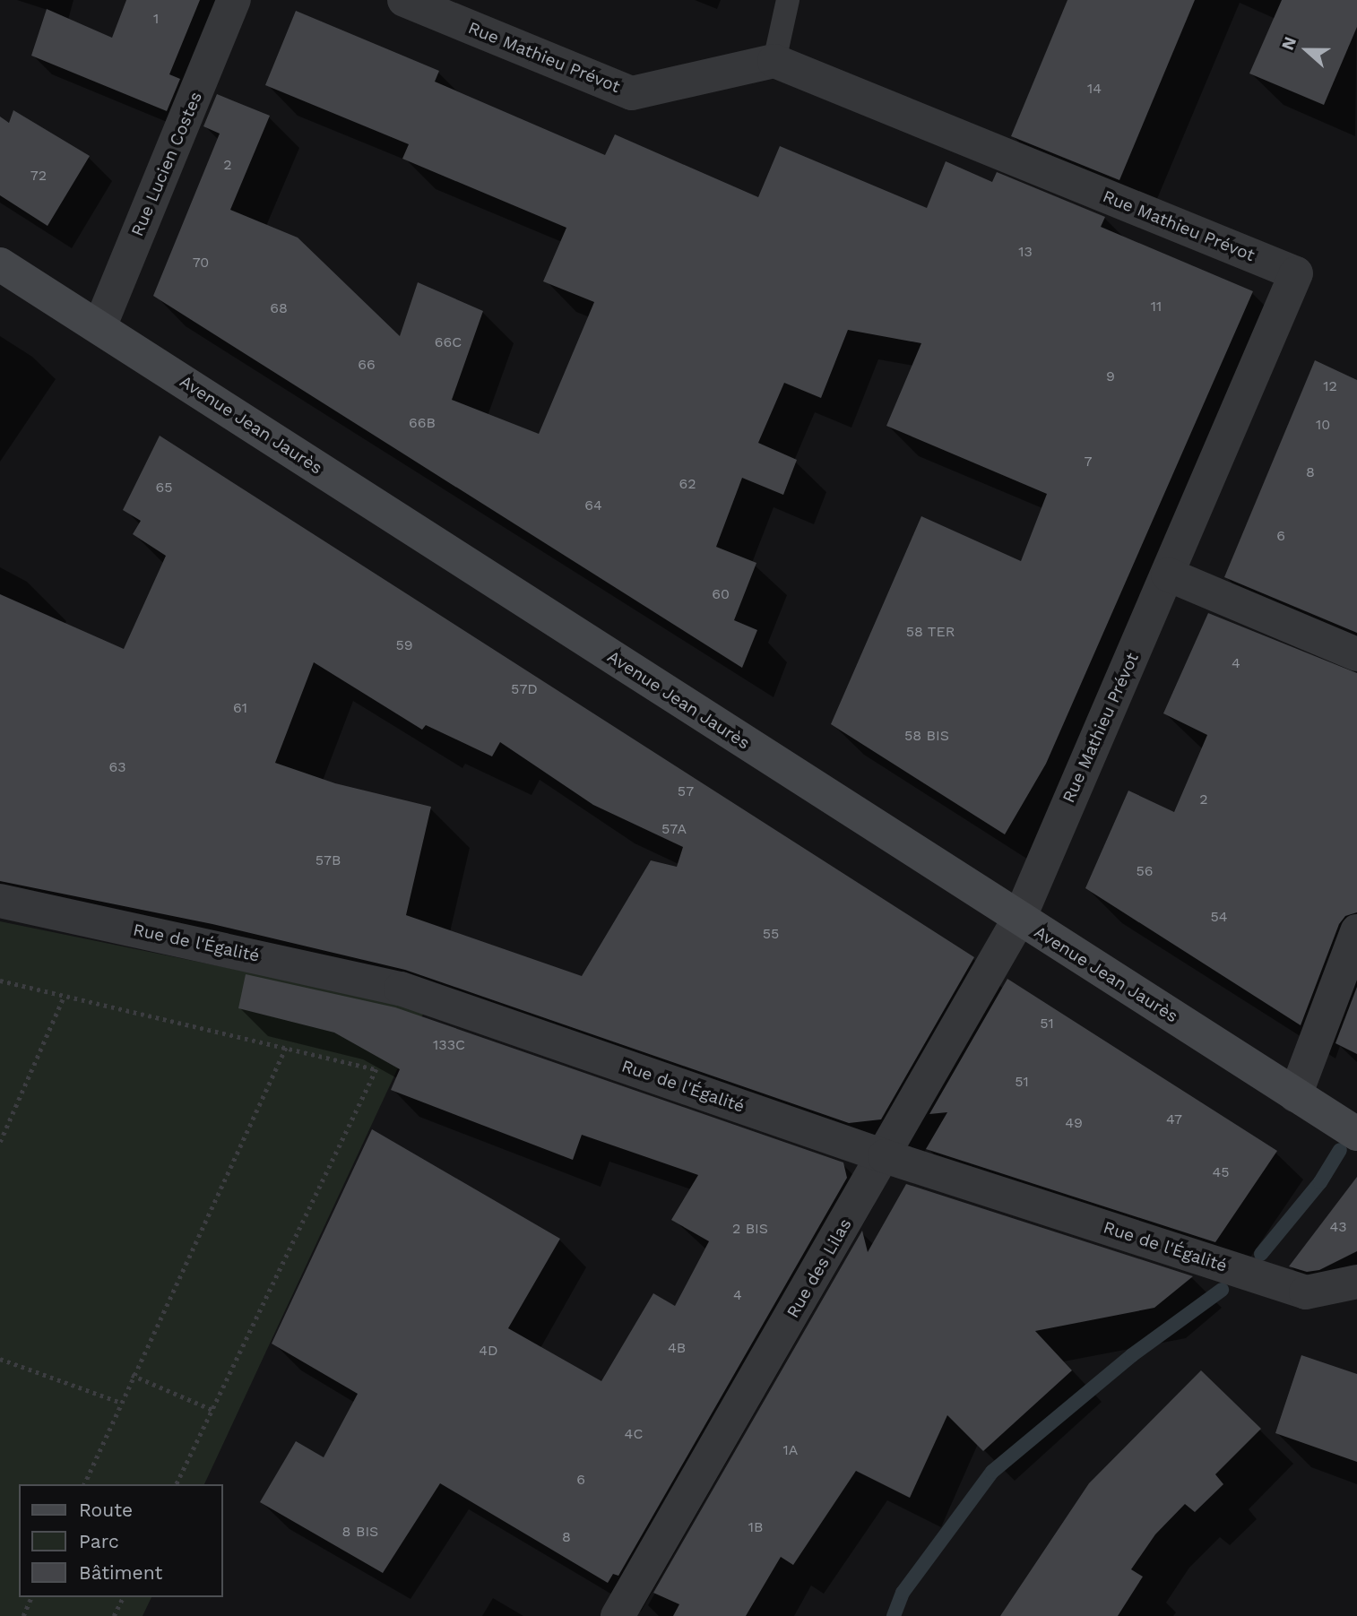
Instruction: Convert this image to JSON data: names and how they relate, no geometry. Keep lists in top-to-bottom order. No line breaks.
{"streets":{"main road":["Avenue Jean Jaurès"],"street":["Rue Mathieu Prévot","Rue Lucien Costes","Rue de l'Égalité","Rue des Lilas"]},"crossings":[["Rue Mathieu Prévot","Avenue Jean Jaurès"],["Rue Mathieu Prévot","Rue des Lilas"],["Rue Lucien Costes","Avenue Jean Jaurès"],["Avenue Jean Jaurès","Rue des Lilas"],["Rue de l'Égalité","Rue des Lilas"]],"house_numbers":["1","14","2","72","13","70","11","68","66C","66","9","12","66B","10","7","8","62","65","64","6","60","58 TER","59","4","57D","61","58 BIS","63","57","2","57A","57B","56","54","55","51","133C","51","47","49","45","43","2 BIS","4","4B","4D","4C","1A","6","1B","8 BIS","8"],"legend":["Route","Parc","Bâtiment"],"north":"left"}
